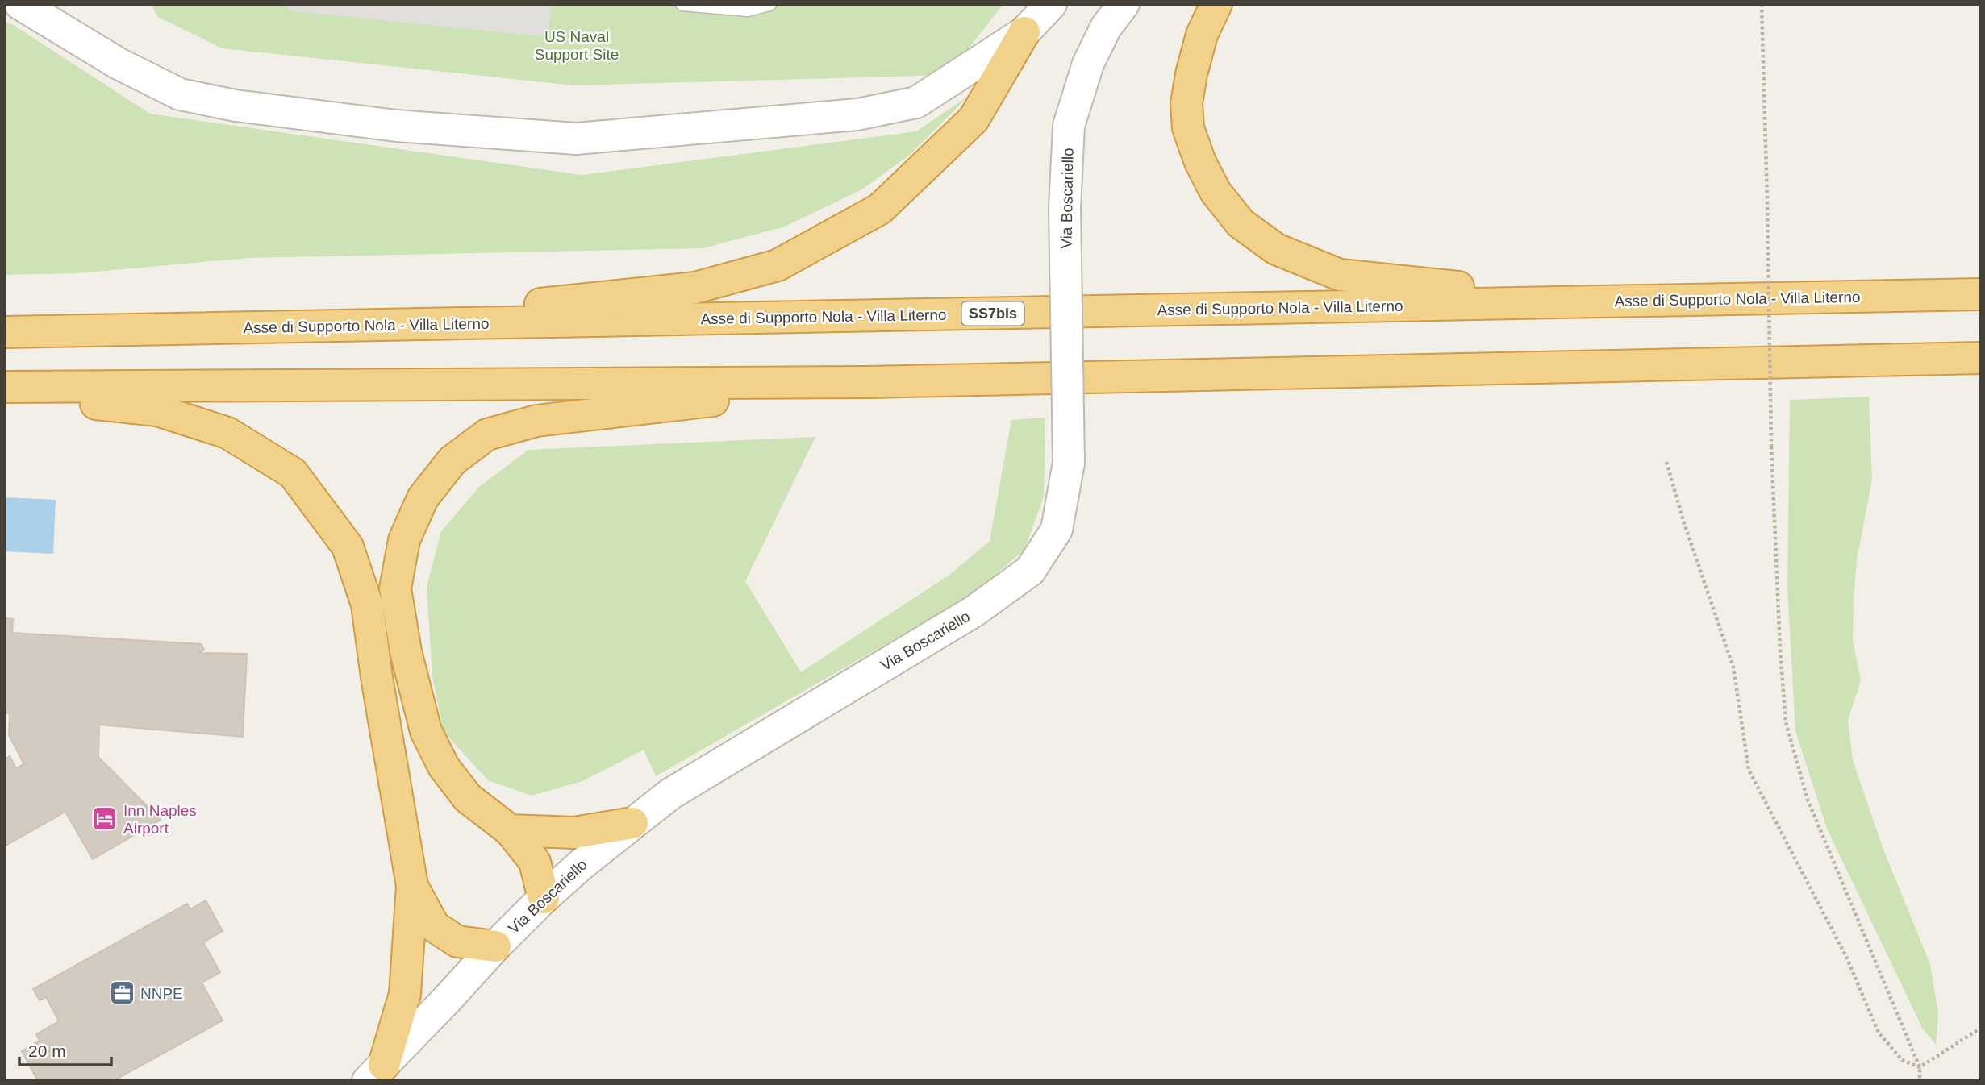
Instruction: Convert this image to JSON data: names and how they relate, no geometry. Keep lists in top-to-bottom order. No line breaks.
{"streets":{"highway":["Asse di Supporto Nola - Villa Literno","SS7bis"],"street":["Via Boscariello"]},"parks":["US Naval Support Site"],"places":{"hotel":["Inn Naples Airport"],"office":["NNPE"]},"scale_bar":"20 m"}
